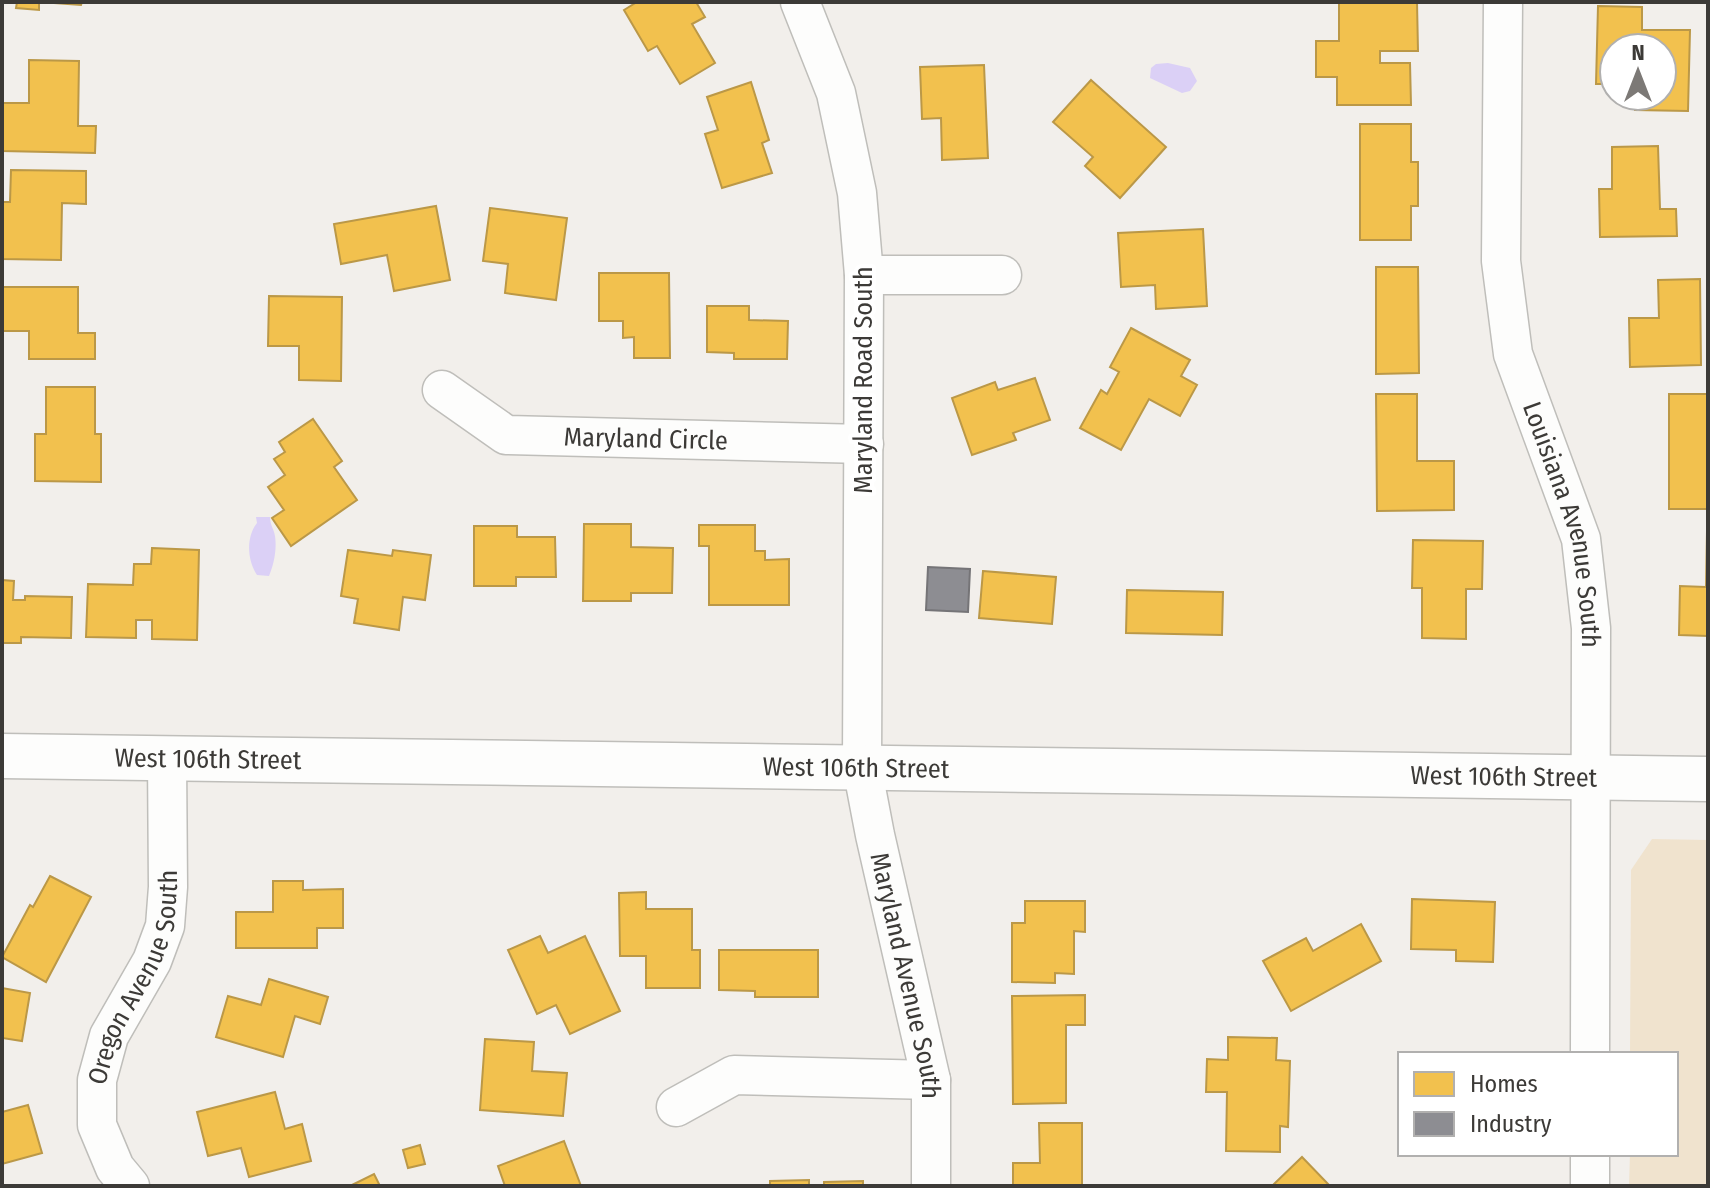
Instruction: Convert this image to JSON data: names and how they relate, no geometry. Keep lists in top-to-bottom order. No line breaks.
{"streets":{"street":["Maryland Road South","Maryland Circle","Louisiana Avenue South","West 106th Street","Oregon Avenue South","Maryland Avenue South"]},"crossings":[["Maryland Road South","Maryland Circle"],["Maryland Road South","West 106th Street"],["Maryland Road South","Maryland Avenue South"],["Louisiana Avenue South","West 106th Street"],["West 106th Street","Oregon Avenue South"],["West 106th Street","Maryland Avenue South"]],"legend":["Homes","Industry"],"north":"top"}
